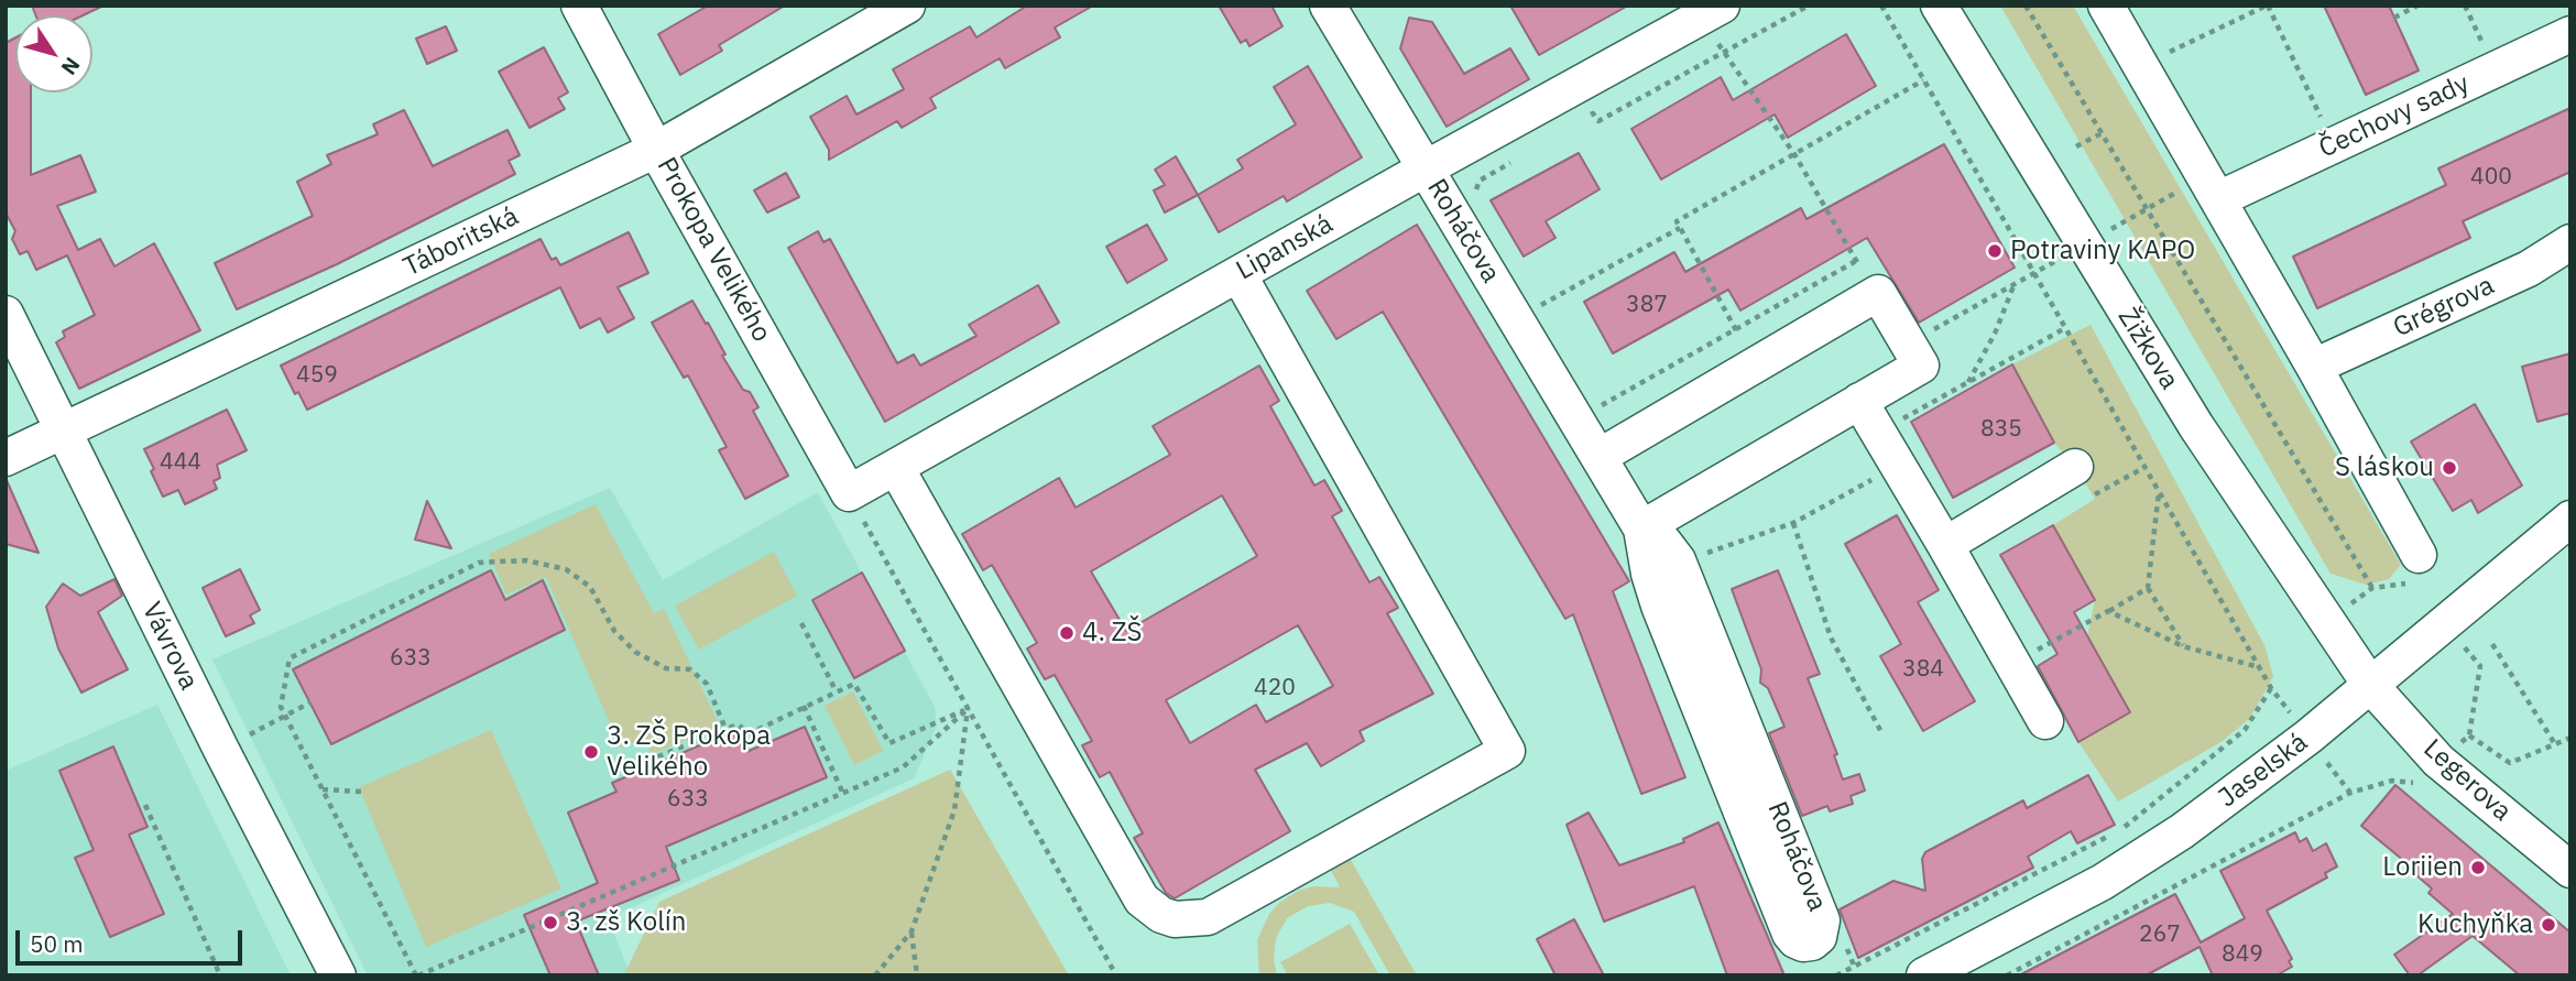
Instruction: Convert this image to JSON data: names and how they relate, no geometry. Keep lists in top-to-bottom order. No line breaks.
{"streets":{"street":["Čechovy sady","Roháčova","Táboritská","Lipanská","Prokopa Velikého","Grégrova","Žižkova","Vávrova","Jaselská","Legerova"]},"crossings":[["Roháčova","Lipanská"],["Táboritská","Prokopa Velikého"],["Táboritská","Vávrova"],["Lipanská","Prokopa Velikého"],["Žižkova","Jaselská"],["Žižkova","Legerova"],["Jaselská","Legerova"]],"places":["Potraviny KAPO","S láskou","4. ZŠ","3. ZŠ Prokopa Velikého","Loriien","3. zš Kolín","Kuchyňka"],"house_numbers":["400","387","459","835","444","633","384","420","633","267","849"],"scale_bar":"50 m","north":"bottom right"}
